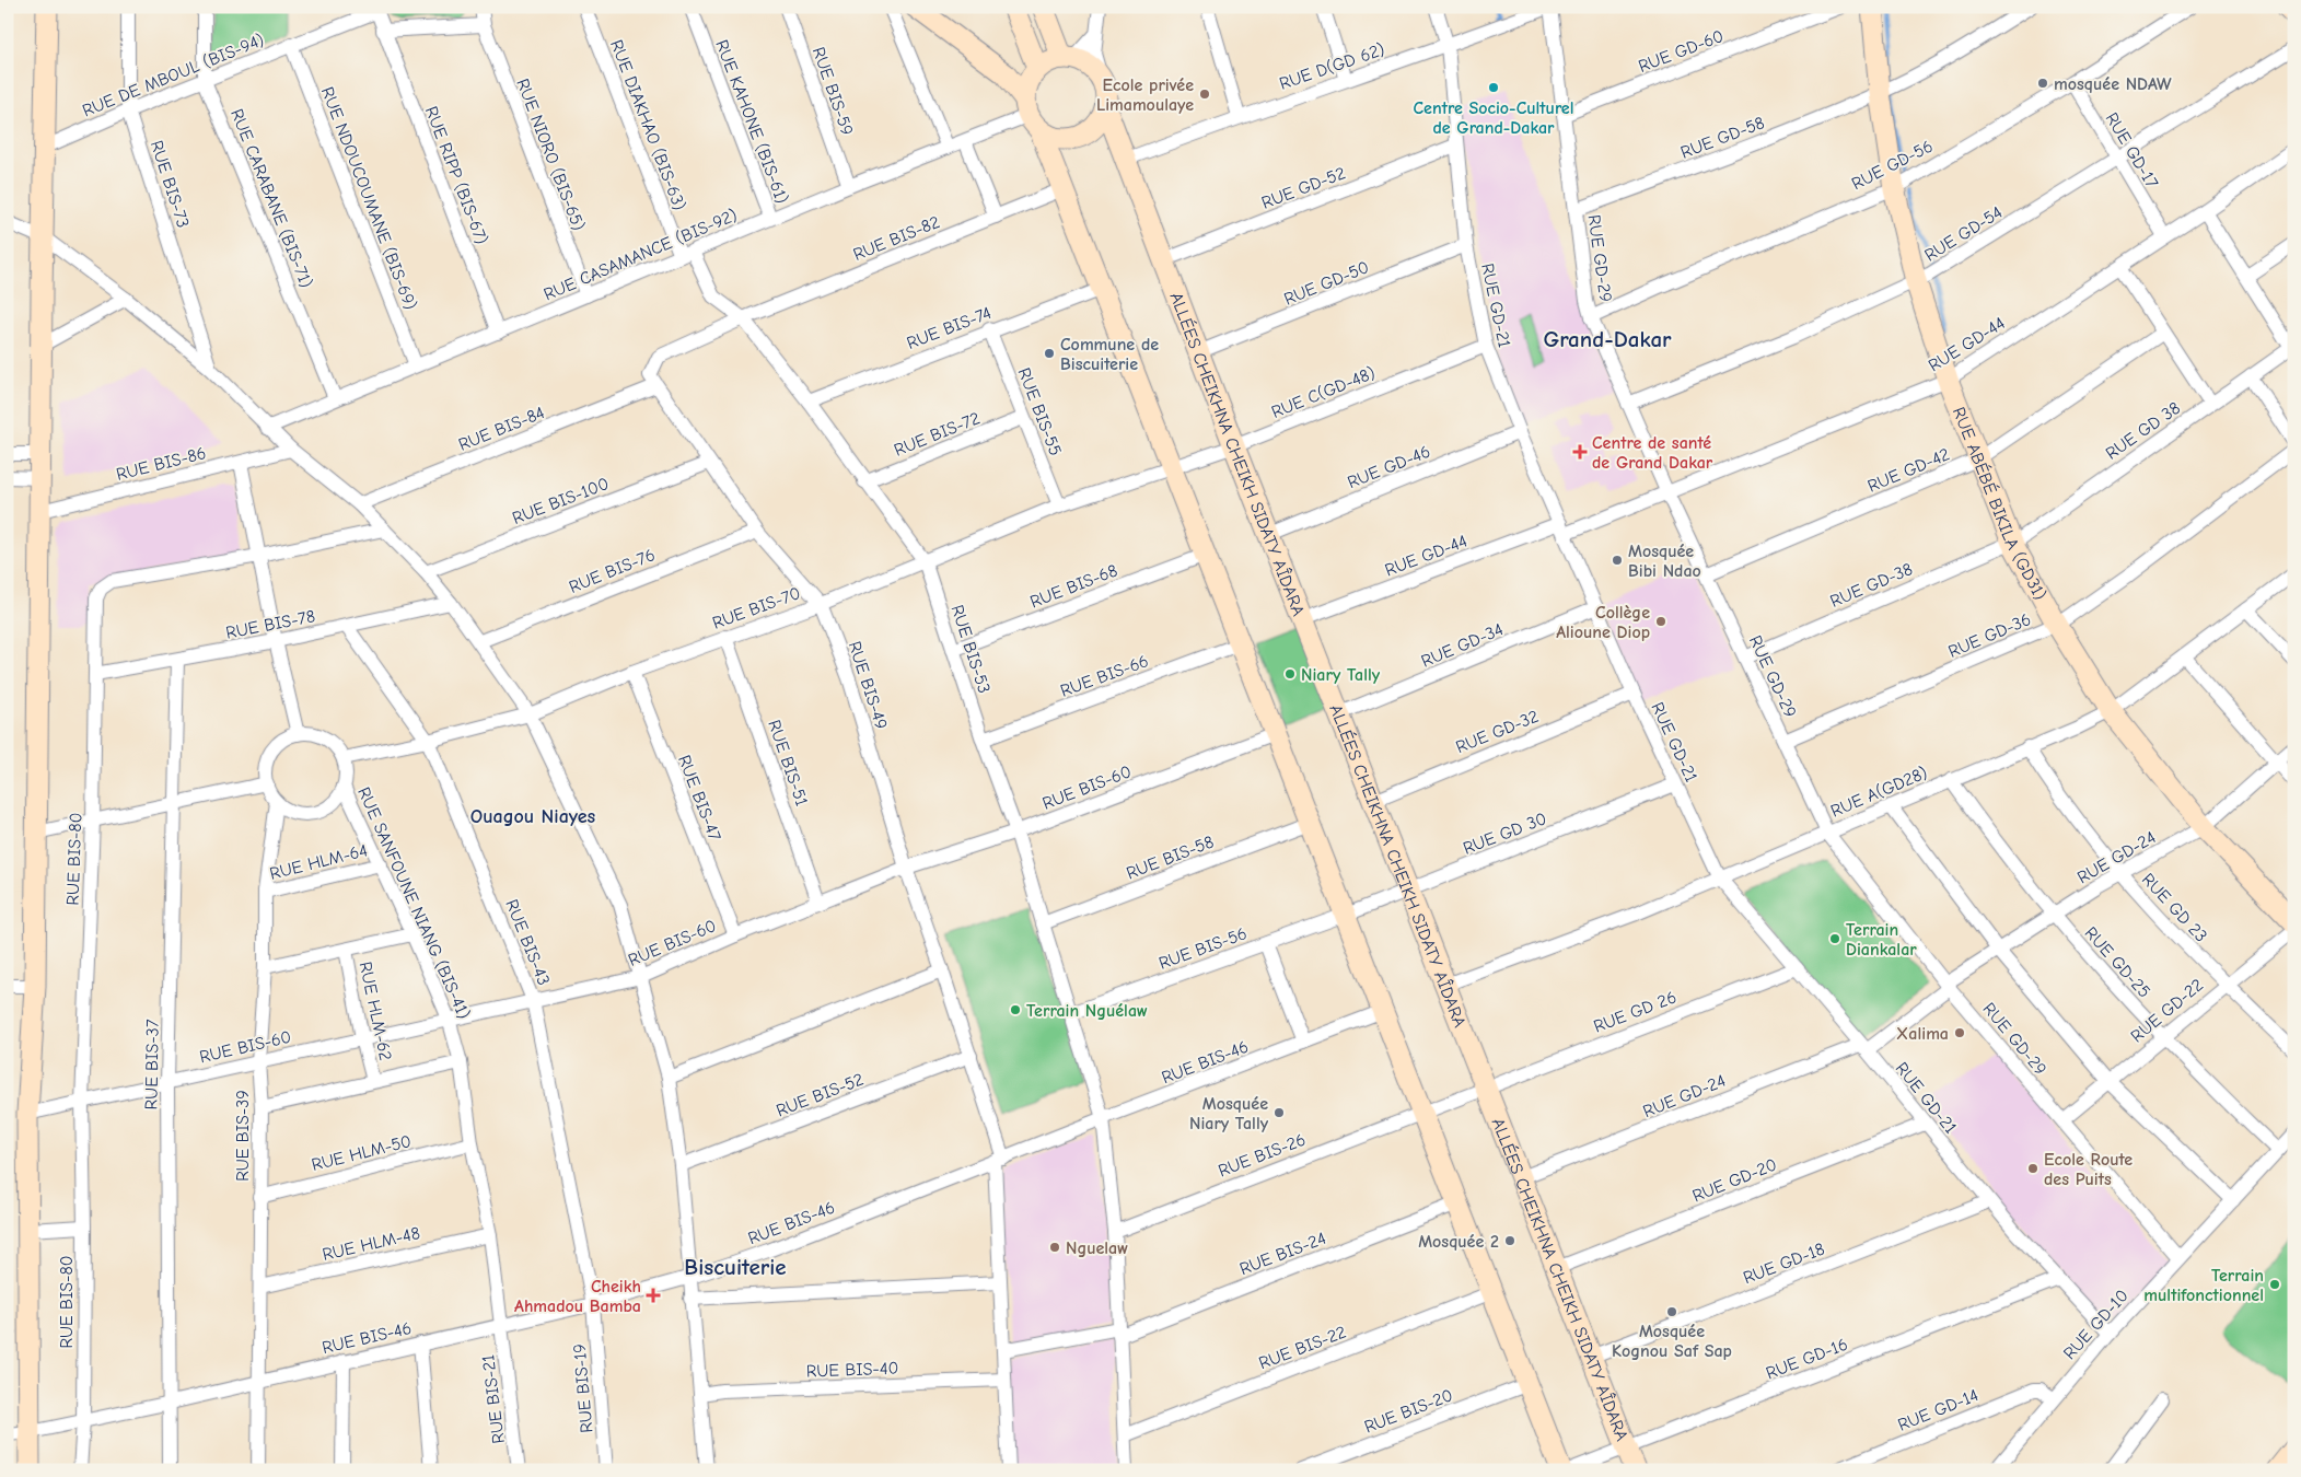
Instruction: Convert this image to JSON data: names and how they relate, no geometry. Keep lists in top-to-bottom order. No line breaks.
{"streets":{"main road":["ALLÉES CHEIKHNA CHEIKH SIDATY AÎDARA","RUE ABÉBÉ BIKILA (GD31)"],"street":["RUE GD-60","RUE D(GD 62)","RUE DE MBOUL (BIS-94)","RUE BIS-59","RUE KAHONE (BIS-61)","RUE DIAKHAO (BIS-63)","RUE GD-58","RUE GD-17","RUE NIORO (BIS-65)","RUE GD-56","RUE RIPP (BIS-67)","RUE BIS-73","RUE GD-52","RUE CARABANE (BIS-71)","RUE NDOUCOUMANE (BIS-69)","RUE GD-54","RUE BIS-82","RUE CASAMANCE (BIS-92)","RUE GD-29","RUE GD-50","RUE GD-21","RUE BIS-74","RUE GD-44","RUE C(GD-48)","RUE BIS-55","RUE BIS-84","RUE GD 38","RUE BIS-72","RUE BIS-86","RUE GD-46","RUE GD-42","RUE BIS-100","RUE BIS-76","RUE GD-38","RUE BIS-68","RUE BIS-70","RUE BIS-78","RUE GD-36","RUE GD-34","RUE BIS-53","RUE BIS-66","RUE BIS-49","RUE GD-32","RUE BIS-51","RUE BIS-60","RUE A(GD28)","RUE BIS-47","RUE GD 30","RUE BIS-58","RUE GD-24","RUE BIS-80","RUE HLM-64","RUE SANFOUNE NIANG (BIS-41)","RUE GD 23","RUE BIS-43","RUE BIS-56","RUE GD-25","RUE GD-22","RUE HLM-62","RUE GD 26","RUE BIS-46","RUE BIS-37","RUE BIS-52","RUE BIS-39","RUE HLM-50","RUE BIS-26","RUE GD-20","RUE HLM-48","RUE BIS-24","RUE GD-18","RUE GD-10","RUE BIS-22","RUE GD-16","RUE BIS-40","RUE BIS-19","RUE BIS-21","RUE GD-14","RUE BIS-20"]},"crossings":[["RUE GD-60","RUE GD-29"],["RUE D(GD 62)","RUE GD-29"],["RUE D(GD 62)","RUE GD-21"],["RUE D(GD 62)","ALLÉES CHEIKHNA CHEIKH SIDATY AÎDARA"],["RUE DE MBOUL (BIS-94)","RUE RIPP (BIS-67)"],["RUE DE MBOUL (BIS-94)","RUE BIS-73"],["RUE DE MBOUL (BIS-94)","RUE CARABANE (BIS-71)"],["RUE DE MBOUL (BIS-94)","RUE NDOUCOUMANE (BIS-69)"],["RUE BIS-59","RUE CASAMANCE (BIS-92)"],["RUE KAHONE (BIS-61)","RUE CASAMANCE (BIS-92)"],["RUE DIAKHAO (BIS-63)","RUE CASAMANCE (BIS-92)"],["RUE DIAKHAO (BIS-63)","RUE BIS-53"],["RUE GD-58","RUE GD-29"],["RUE GD-58","RUE ABÉBÉ BIKILA (GD31)"],["RUE GD-17","RUE GD-56"],["RUE GD-17","RUE GD-54"],["RUE GD-17","RUE GD-44"],["RUE NIORO (BIS-65)","RUE CASAMANCE (BIS-92)"],["RUE GD-56","RUE GD-29"],["RUE GD-56","RUE ABÉBÉ BIKILA (GD31)"],["RUE RIPP (BIS-67)","RUE CASAMANCE (BIS-92)"],["RUE GD-52","RUE GD-21"],["RUE GD-52","ALLÉES CHEIKHNA CHEIKH SIDATY AÎDARA"],["RUE CARABANE (BIS-71)","RUE CASAMANCE (BIS-92)"],["RUE NDOUCOUMANE (BIS-69)","RUE CASAMANCE (BIS-92)"],["RUE GD-54","RUE GD-29"],["RUE GD-54","RUE ABÉBÉ BIKILA (GD31)"],["RUE BIS-82","RUE BIS-53"],["RUE CASAMANCE (BIS-92)","ALLÉES CHEIKHNA CHEIKH SIDATY AÎDARA"],["RUE CASAMANCE (BIS-92)","RUE BIS-53"],["RUE GD-29","RUE GD-44"],["RUE GD-29","RUE GD-42"],["RUE GD-29","RUE GD-38"],["RUE GD-29","RUE GD-36"],["RUE GD-29","RUE A(GD28)"],["RUE GD-29","RUE GD-24"],["RUE GD-29","RUE GD-22"],["RUE GD-29","RUE GD-10"],["RUE GD-50","RUE GD-21"],["RUE GD-50","ALLÉES CHEIKHNA CHEIKH SIDATY AÎDARA"],["RUE GD-21","RUE GD-44"],["RUE GD-21","RUE C(GD-48)"],["RUE GD-21","RUE GD-46"],["RUE GD-21","RUE GD-34"],["RUE GD-21","RUE GD-32"],["RUE GD-21","RUE A(GD28)"],["RUE GD-21","RUE GD 30"],["RUE GD-21","RUE GD-24"],["RUE GD-21","RUE GD 26"],["RUE GD-21","RUE GD-20"],["RUE GD-21","RUE GD-18"],["RUE GD-21","RUE GD-10"],["RUE GD-21","RUE GD-16"],["RUE BIS-74","RUE BIS-55"],["RUE BIS-74","RUE BIS-53"],["RUE GD-44","ALLÉES CHEIKHNA CHEIKH SIDATY AÎDARA"],["RUE GD-44","RUE ABÉBÉ BIKILA (GD31)"],["RUE C(GD-48)","ALLÉES CHEIKHNA CHEIKH SIDATY AÎDARA"],["RUE C(GD-48)","RUE BIS-70"],["RUE BIS-55","RUE BIS-72"],["RUE BIS-55","RUE BIS-70"],["RUE BIS-84","RUE BIS-49"],["RUE GD 38","RUE ABÉBÉ BIKILA (GD31)"],["RUE GD 38","RUE GD-38"],["RUE BIS-72","RUE BIS-53"],["ALLÉES CHEIKHNA CHEIKH SIDATY AÎDARA","RUE GD-46"],["ALLÉES CHEIKHNA CHEIKH SIDATY AÎDARA","RUE GD-34"],["ALLÉES CHEIKHNA CHEIKH SIDATY AÎDARA","RUE GD-32"],["ALLÉES CHEIKHNA CHEIKH SIDATY AÎDARA","RUE A(GD28)"],["ALLÉES CHEIKHNA CHEIKH SIDATY AÎDARA","RUE GD 30"],["ALLÉES CHEIKHNA CHEIKH SIDATY AÎDARA","RUE GD-24"],["ALLÉES CHEIKHNA CHEIKH SIDATY AÎDARA","RUE GD 26"],["ALLÉES CHEIKHNA CHEIKH SIDATY AÎDARA","RUE GD-20"],["ALLÉES CHEIKHNA CHEIKH SIDATY AÎDARA","RUE GD-18"],["ALLÉES CHEIKHNA CHEIKH SIDATY AÎDARA","RUE GD-16"],["RUE GD-42","RUE ABÉBÉ BIKILA (GD31)"],["RUE BIS-100","RUE BIS-49"],["RUE ABÉBÉ BIKILA (GD31)","RUE GD-38"],["RUE ABÉBÉ BIKILA (GD31)","RUE GD-36"],["RUE ABÉBÉ BIKILA (GD31)","RUE A(GD28)"],["RUE ABÉBÉ BIKILA (GD31)","RUE GD-24"],["RUE BIS-76","RUE BIS-49"],["RUE BIS-68","RUE BIS-53"],["RUE BIS-70","RUE BIS-53"],["RUE BIS-70","RUE BIS-49"],["RUE BIS-70","RUE BIS-51"],["RUE BIS-70","RUE BIS-47"],["RUE BIS-70","RUE SANFOUNE NIANG (BIS-41)"],["RUE BIS-70","RUE BIS-43"],["RUE BIS-70","RUE BIS-39"],["RUE BIS-78","RUE BIS-80"],["RUE BIS-78","RUE BIS-43"],["RUE BIS-78","RUE BIS-37"],["RUE BIS-53","RUE BIS-66"],["RUE BIS-53","RUE BIS-60"],["RUE BIS-53","RUE BIS-58"],["RUE BIS-53","RUE BIS-56"],["RUE BIS-53","RUE BIS-46"],["RUE BIS-53","RUE BIS-26"],["RUE BIS-53","RUE BIS-24"],["RUE BIS-53","RUE BIS-22"],["RUE BIS-49","RUE BIS-60"],["RUE BIS-49","RUE BIS-46"],["RUE BIS-49","RUE BIS-52"],["RUE BIS-49","RUE BIS-24"],["RUE BIS-49","RUE BIS-40"],["RUE BIS-51","RUE BIS-60"],["RUE BIS-60","RUE BIS-47"],["RUE BIS-60","RUE BIS-80"],["RUE BIS-60","RUE SANFOUNE NIANG (BIS-41)"],["RUE BIS-60","RUE BIS-43"],["RUE BIS-60","RUE HLM-62"],["RUE BIS-60","RUE BIS-37"],["RUE BIS-60","RUE BIS-39"],["RUE A(GD28)","RUE GD 23"],["RUE A(GD28)","RUE GD-25"],["RUE GD 30","RUE BIS-56"],["RUE GD-24","RUE GD 23"],["RUE GD-24","RUE GD-25"],["RUE BIS-80","RUE BIS-46"],["RUE HLM-64","RUE SANFOUNE NIANG (BIS-41)"],["RUE HLM-64","RUE BIS-39"],["RUE SANFOUNE NIANG (BIS-41)","RUE BIS-46"],["RUE SANFOUNE NIANG (BIS-41)","RUE BIS-39"],["RUE SANFOUNE NIANG (BIS-41)","RUE HLM-50"],["RUE SANFOUNE NIANG (BIS-41)","RUE HLM-48"],["RUE SANFOUNE NIANG (BIS-41)","RUE BIS-21"],["RUE GD 23","RUE GD-22"],["RUE BIS-43","RUE BIS-46"],["RUE BIS-43","RUE BIS-19"],["RUE GD-25","RUE GD-22"],["RUE GD-25","RUE GD-10"],["RUE GD 26","RUE BIS-26"],["RUE BIS-46","RUE BIS-37"],["RUE BIS-46","RUE BIS-39"],["RUE BIS-46","RUE BIS-19"],["RUE BIS-46","RUE BIS-21"],["RUE BIS-39","RUE HLM-50"],["RUE BIS-39","RUE HLM-48"],["RUE GD-10","RUE GD-14"]],"districts":["Grand-Dakar","Ouagou Niayes","Biscuiterie"],"places":{"other":["mosquée NDAW","Centre Socio-Culturel de Grand-Dakar","Ecole privée Limamoulaye","Commune de Biscuiterie","Mosquée Bibi Ndao","Collège Alioune Diop","Niary Tally","Terrain Diankalar","Terrain Nguélaw","Xalima","Mosquée Niary Tally","Ecole Route des Puits","Mosquée 2","Nguelaw","Terrain multifonctionnel","Mosquée Kognou Saf Sap"],"health":["Centre de santé de Grand Dakar","Cheikh Ahmadou Bamba"]}}
